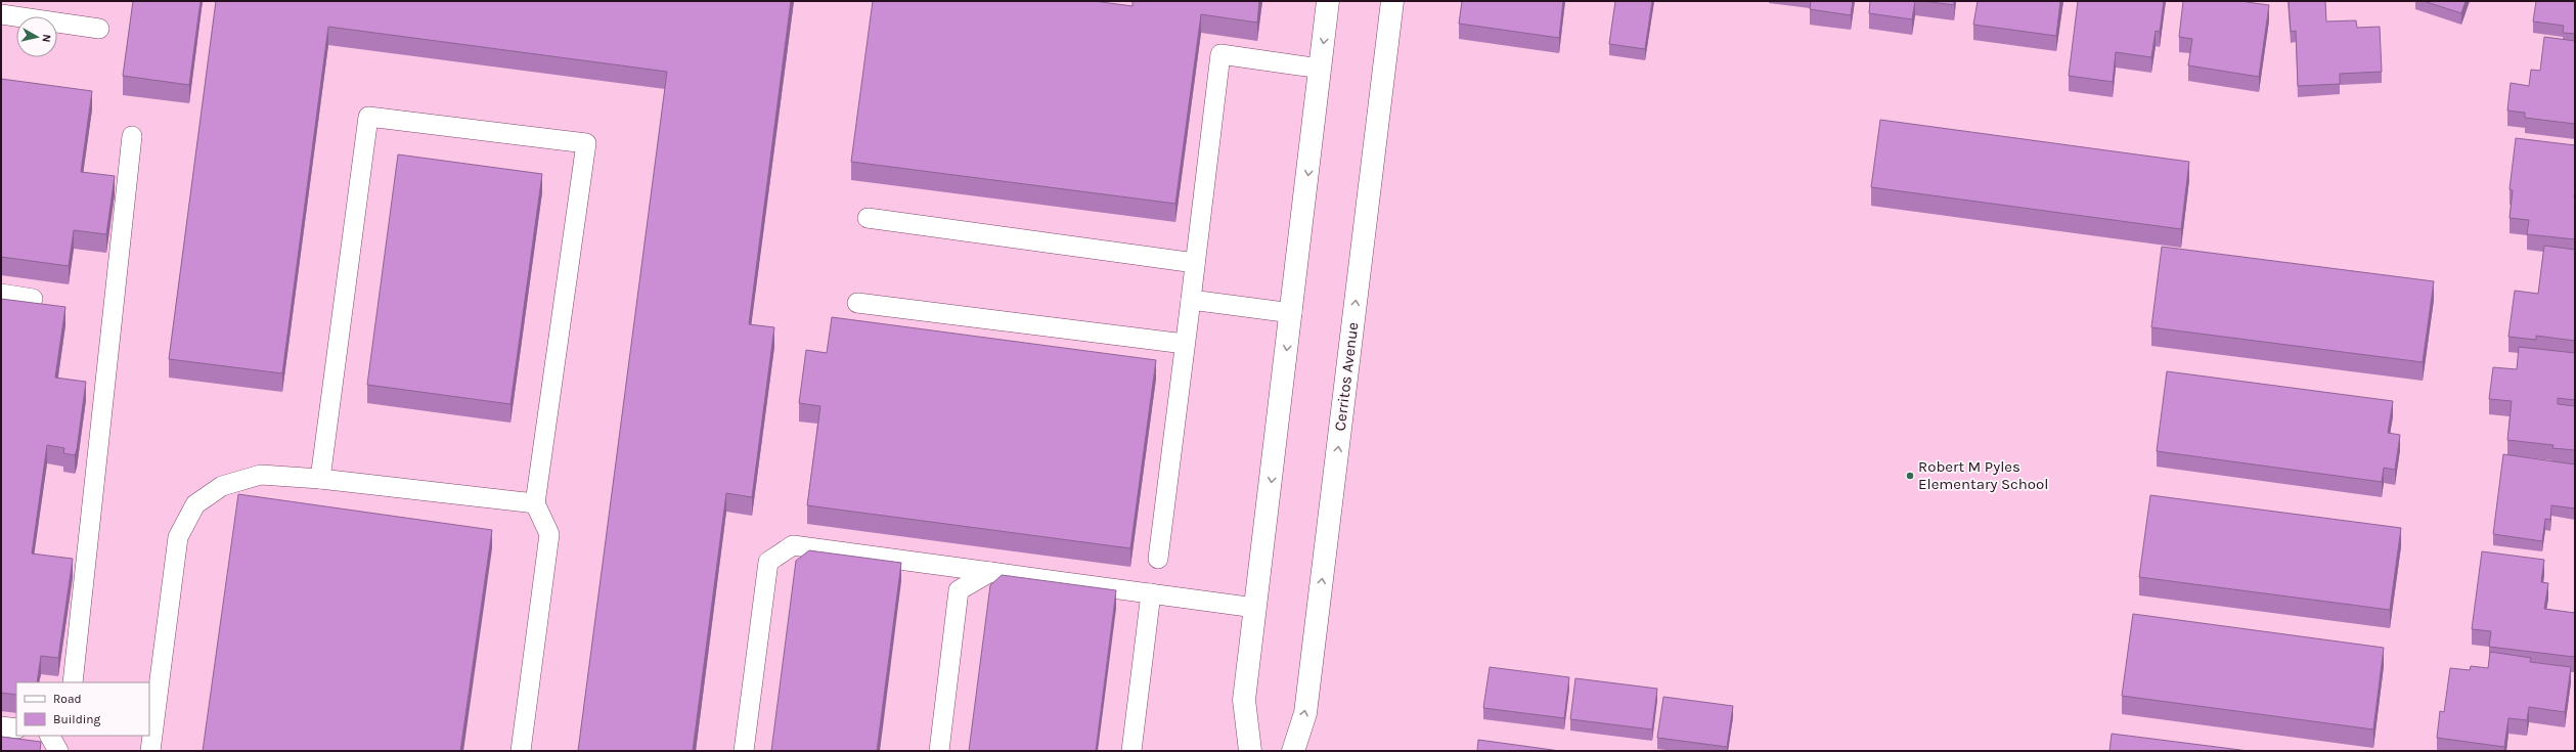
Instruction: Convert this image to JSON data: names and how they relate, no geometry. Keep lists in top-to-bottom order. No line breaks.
{"streets":{"street":["Cerritos Avenue"]},"places":["Robert M Pyles Elementary School"],"legend":["Road","Building"],"north":"right"}
